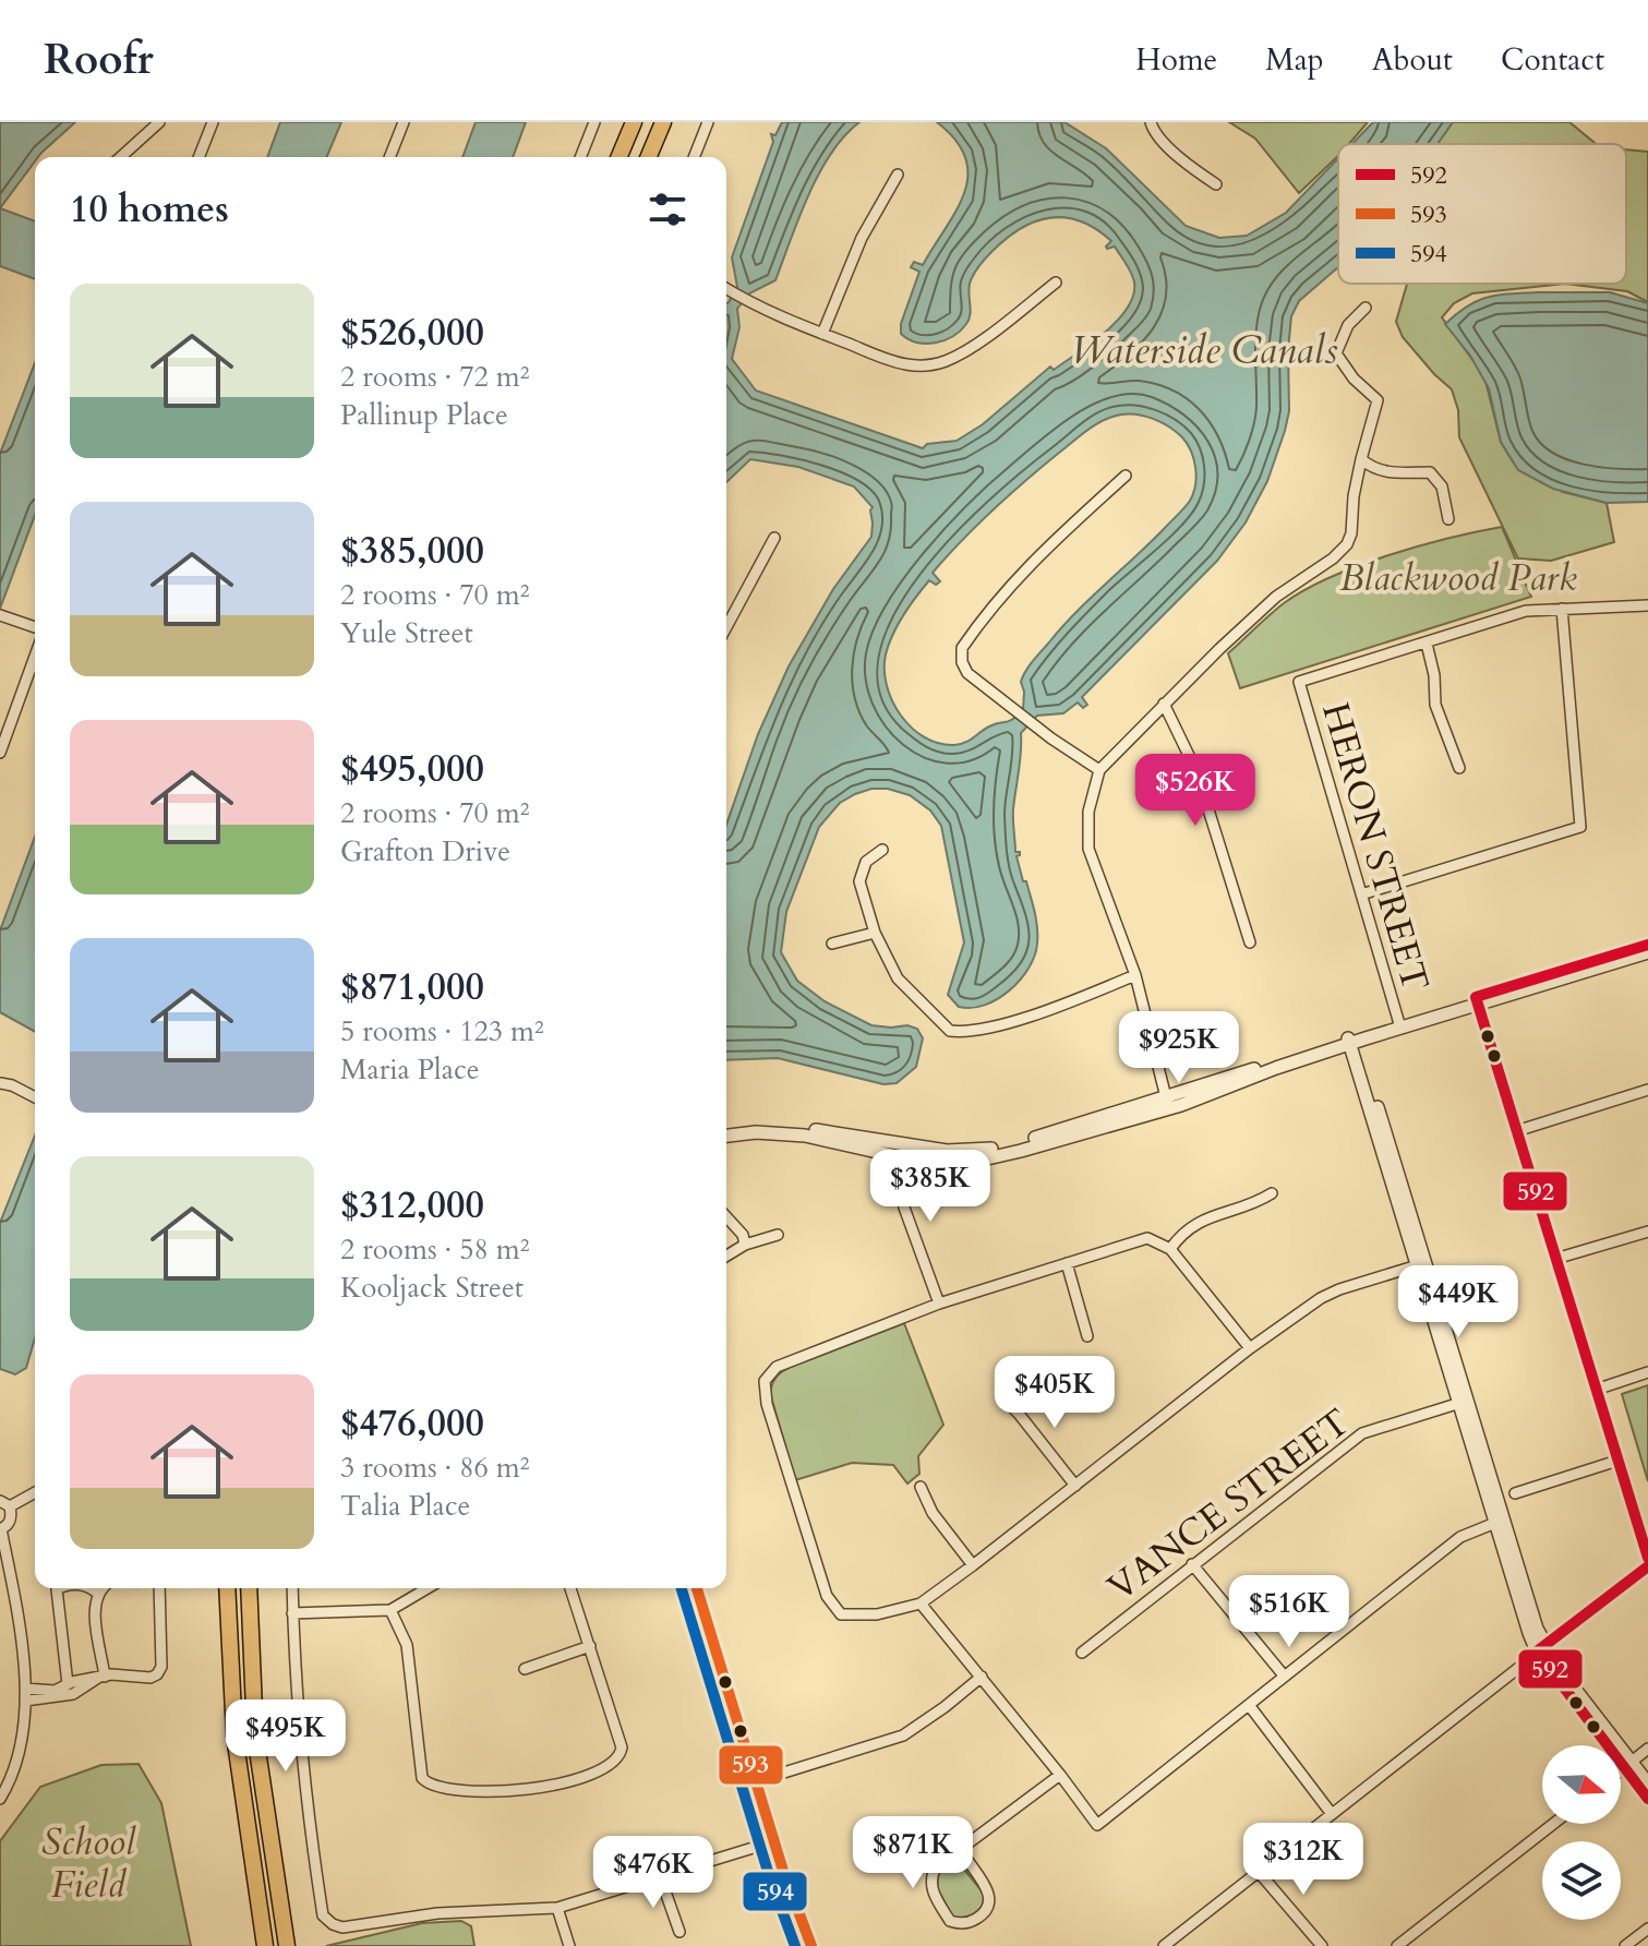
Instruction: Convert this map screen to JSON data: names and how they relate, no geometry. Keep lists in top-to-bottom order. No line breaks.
{"streets":{"street":["HERON STREET","VANCE STREET"]},"water":["Waterside Canals"],"parks":["Blackwood Park","School Field"],"lines":["transit line 592","transit line 593","transit line 594"],"legend":["592","593","594"],"north":"right","page":{"header":"Roofr","nav":["Home","Map","About","Contact"],"heading":"10 homes","list":[{"name":"$526,000","note":"2 rooms · 72 m² · Pallinup Place"},{"name":"$385,000","note":"2 rooms · 70 m² · Yule Street"},{"name":"$495,000","note":"2 rooms · 70 m² · Grafton Drive"},{"name":"$871,000","note":"5 rooms · 123 m² · Maria Place"},{"name":"$312,000","note":"2 rooms · 58 m² · Kooljack Street"},{"name":"$476,000","note":"3 rooms · 86 m² · Talia Place"}],"price":["$526K","$925K","$385K","$449K","$405K","$516K","$495K","$871K","$312K","$476K"]}}
